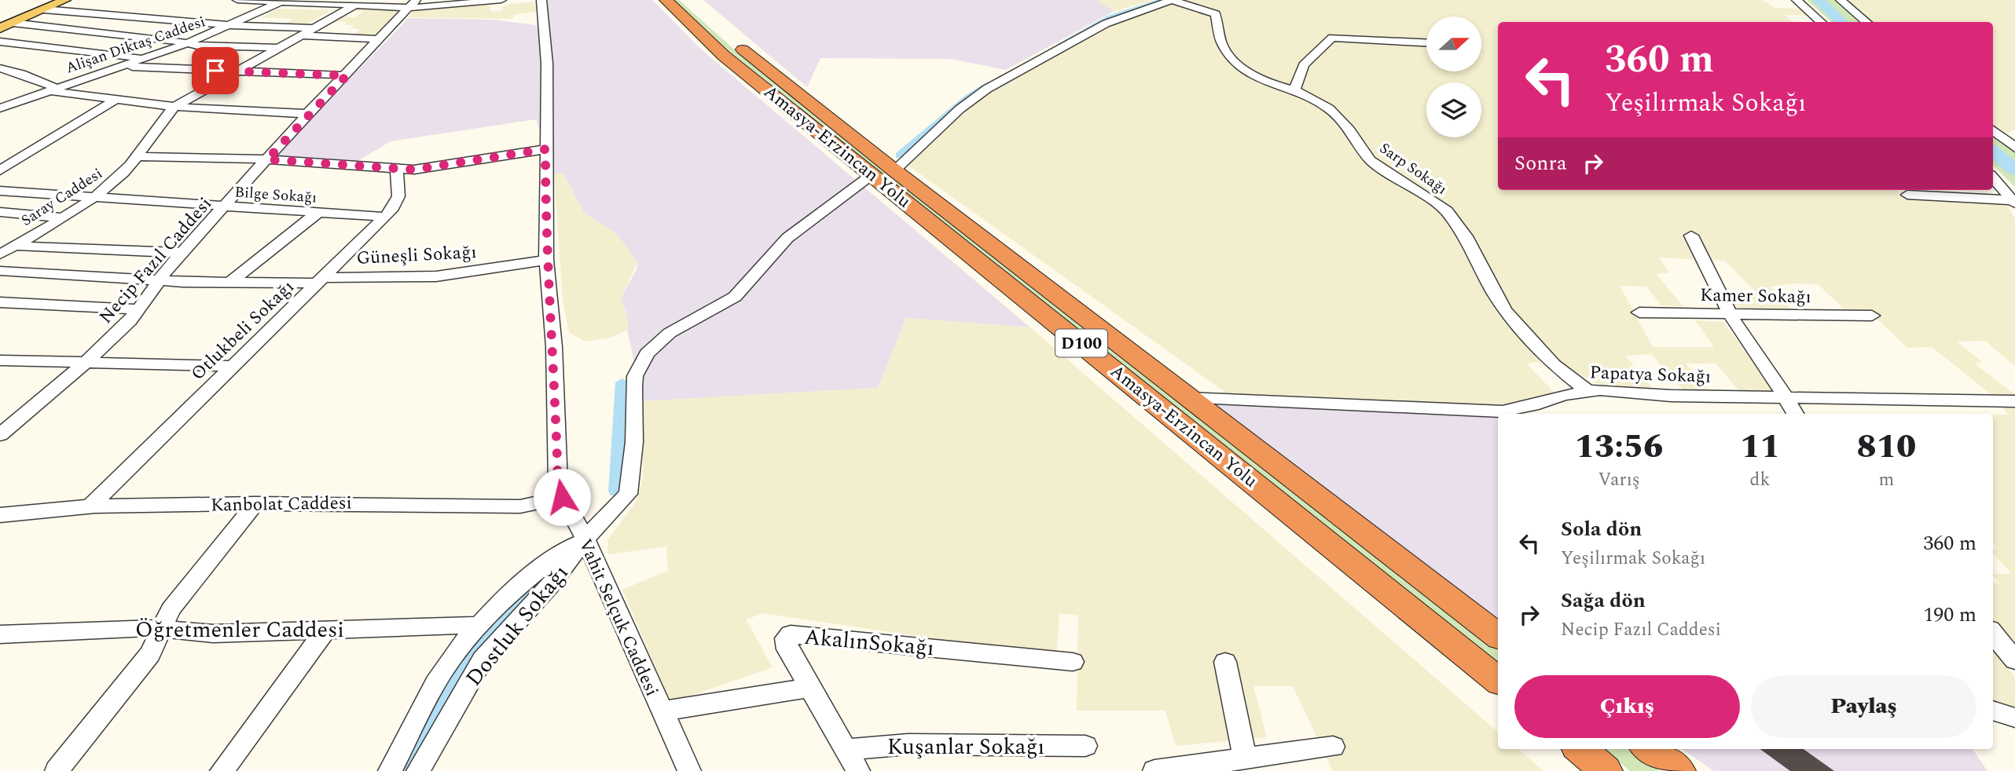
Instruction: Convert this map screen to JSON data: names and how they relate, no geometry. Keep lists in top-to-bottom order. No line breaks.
{"streets":{"highway":["Amasya-Erzincan Yolu","D100"],"street":["Alişan Diktaş Caddesi","Sarp Sokağı","Bilge Sokağı","Saray Caddesi","Güneşli Sokağı","Necip Fazıl Caddesi","Kamer Sokağı","Otlukbeli Sokağı","Papatya Sokağı","Kanbolat Caddesi","Vahit Selçuk Caddesi","Dostluk Sokağı","Öğretmenler Caddesi","AkalınSokağı","Kuşanlar Sokağı"]},"crossings":[["Amasya-Erzincan Yolu","Papatya Sokağı"],["Amasya-Erzincan Yolu","Dostluk Sokağı"],["Sarp Sokağı","Papatya Sokağı"],["Sarp Sokağı","Dostluk Sokağı"],["Bilge Sokağı","Saray Caddesi"],["Bilge Sokağı","Necip Fazıl Caddesi"],["Bilge Sokağı","Otlukbeli Sokağı"],["Güneşli Sokağı","Necip Fazıl Caddesi"],["Güneşli Sokağı","Otlukbeli Sokağı"],["Güneşli Sokağı","Vahit Selçuk Caddesi"],["Otlukbeli Sokağı","Kanbolat Caddesi"],["Kanbolat Caddesi","Vahit Selçuk Caddesi"],["Vahit Selçuk Caddesi","Dostluk Sokağı"],["Dostluk Sokağı","Öğretmenler Caddesi"],["AkalınSokağı","Kuşanlar Sokağı"]],"north":"right","page":{"turn":["360 m","Yeşilırmak Sokağı"],"then":"Sonra","eta":["13:56","Varış","11","dk","810","m"],"list":[{"name":"Sola dön","note":"Yeşilırmak Sokağı","value":"360 m"},{"name":"Sağa dön","note":"Necip Fazıl Caddesi","value":"190 m"}],"buttons":["Çıkış","Paylaş"]}}
